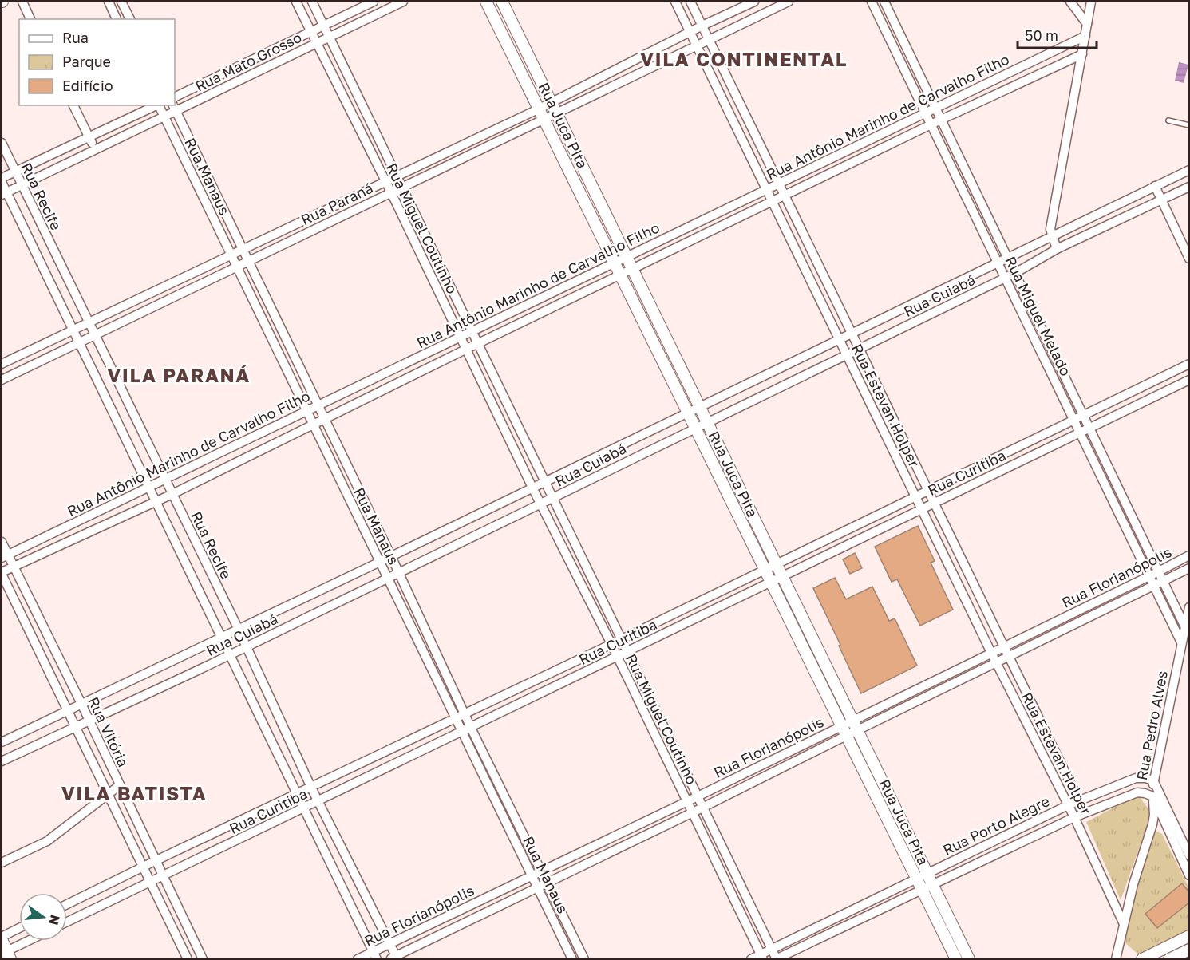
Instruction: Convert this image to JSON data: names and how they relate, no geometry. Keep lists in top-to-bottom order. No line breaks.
{"streets":{"street":["Rua Mato Grosso","Rua Antônio Marinho de Carvalho Filho","Rua Juca Pita","Rua Manaus","Rua Recife","Rua Paraná","Rua Miguel Coutinho","Rua Cuiabá","Rua Miguel Melado","Rua Estevan Holper","Rua Curitiba","Rua Florianópolis","Rua Pedro Alves","Rua Vitória","Rua Porto Alegre"]},"crossings":[["Rua Mato Grosso","Rua Manaus"],["Rua Mato Grosso","Rua Recife"],["Rua Mato Grosso","Rua Miguel Coutinho"],["Rua Antônio Marinho de Carvalho Filho","Rua Juca Pita"],["Rua Antônio Marinho de Carvalho Filho","Rua Manaus"],["Rua Antônio Marinho de Carvalho Filho","Rua Recife"],["Rua Antônio Marinho de Carvalho Filho","Rua Miguel Coutinho"],["Rua Antônio Marinho de Carvalho Filho","Rua Miguel Melado"],["Rua Antônio Marinho de Carvalho Filho","Rua Estevan Holper"],["Rua Antônio Marinho de Carvalho Filho","Rua Vitória"],["Rua Juca Pita","Rua Paraná"],["Rua Juca Pita","Rua Cuiabá"],["Rua Juca Pita","Rua Curitiba"],["Rua Juca Pita","Rua Florianópolis"],["Rua Juca Pita","Rua Porto Alegre"],["Rua Manaus","Rua Paraná"],["Rua Manaus","Rua Cuiabá"],["Rua Manaus","Rua Curitiba"],["Rua Manaus","Rua Florianópolis"],["Rua Recife","Rua Paraná"],["Rua Recife","Rua Cuiabá"],["Rua Recife","Rua Curitiba"],["Rua Recife","Rua Florianópolis"],["Rua Paraná","Rua Miguel Coutinho"],["Rua Paraná","Rua Estevan Holper"],["Rua Miguel Coutinho","Rua Cuiabá"],["Rua Miguel Coutinho","Rua Curitiba"],["Rua Miguel Coutinho","Rua Florianópolis"],["Rua Miguel Coutinho","Rua Porto Alegre"],["Rua Cuiabá","Rua Miguel Melado"],["Rua Cuiabá","Rua Estevan Holper"],["Rua Cuiabá","Rua Vitória"],["Rua Miguel Melado","Rua Curitiba"],["Rua Miguel Melado","Rua Florianópolis"],["Rua Miguel Melado","Rua Pedro Alves"],["Rua Estevan Holper","Rua Curitiba"],["Rua Estevan Holper","Rua Florianópolis"],["Rua Estevan Holper","Rua Pedro Alves"],["Rua Estevan Holper","Rua Porto Alegre"],["Rua Curitiba","Rua Vitória"],["Rua Pedro Alves","Rua Porto Alegre"]],"districts":["VILA CONTINENTAL","VILA PARANÁ","VILA BATISTA"],"legend":["Rua","Parque","Edifício"],"scale_bar":"50 m","north":"right"}
